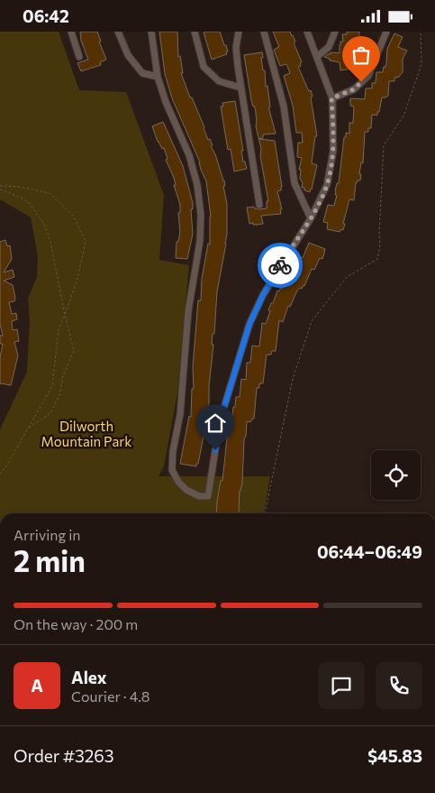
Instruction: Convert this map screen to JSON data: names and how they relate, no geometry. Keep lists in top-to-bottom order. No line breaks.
{"parks":["Dilworth Mountain Park"],"page":{"status":"06:42","heading":["2 min","Arriving in","06:44–06:49"],"panel":["Alex","Courier · 4.8","Order #3263","$45.83"],"bar":"On the way · 200 m","round":"A"}}
